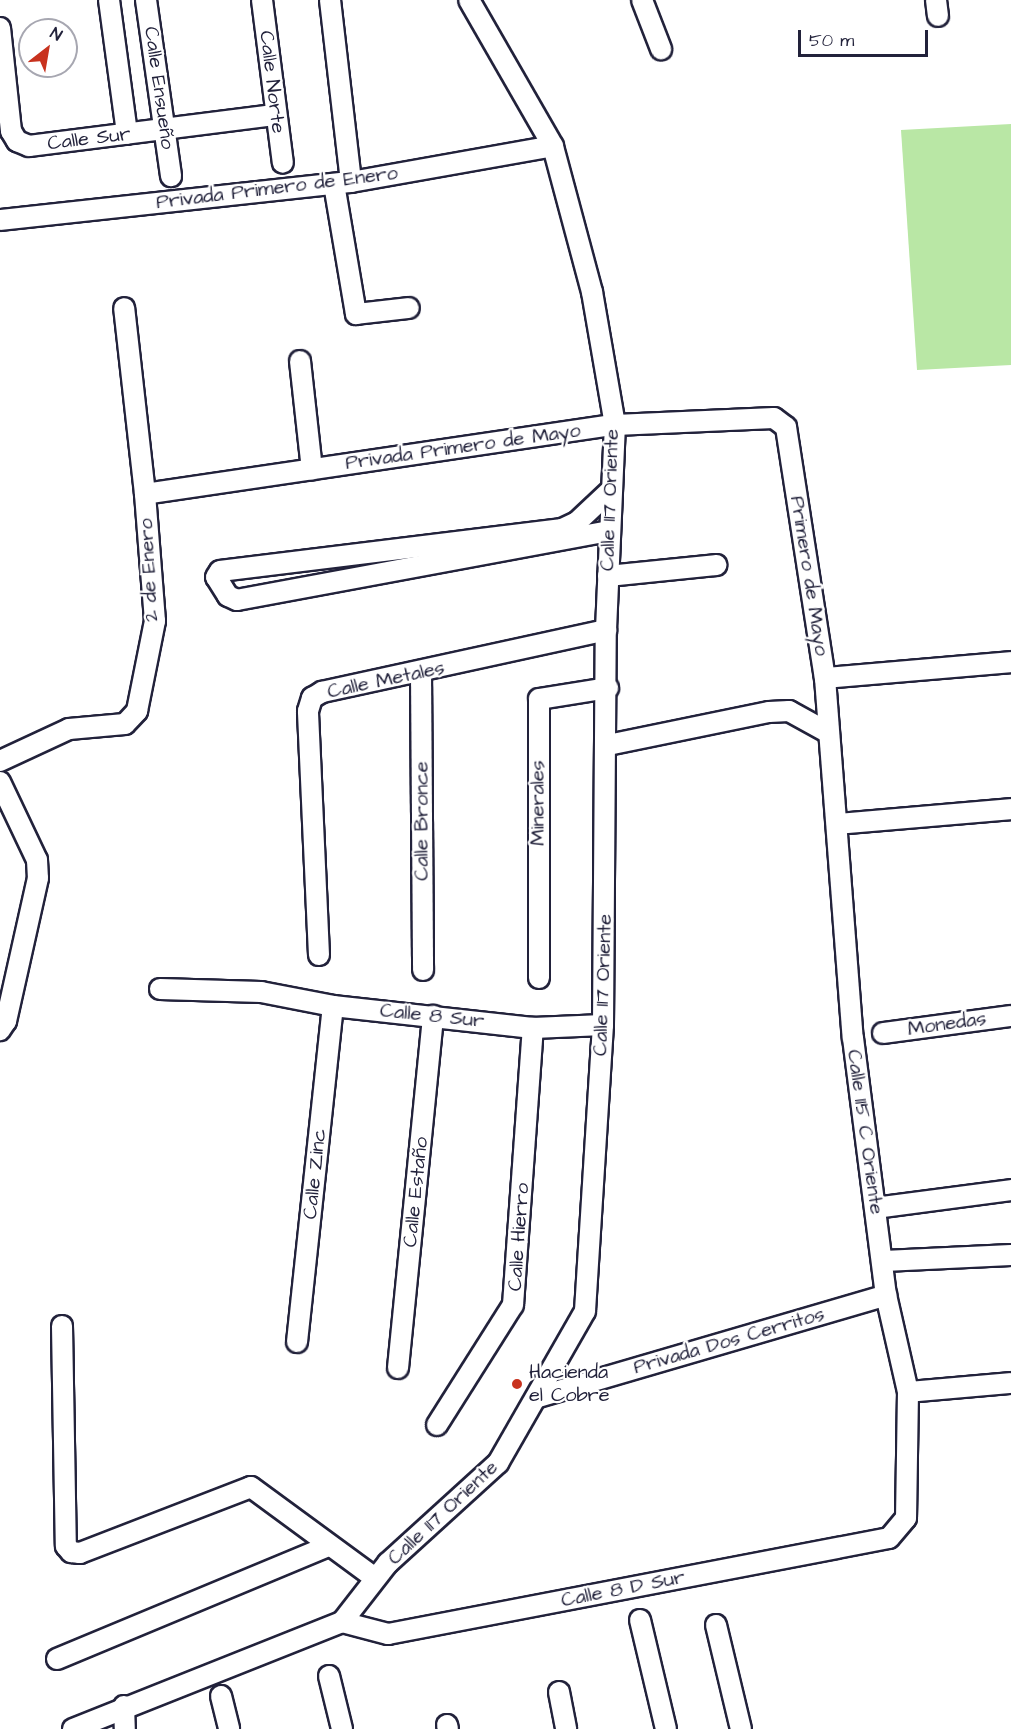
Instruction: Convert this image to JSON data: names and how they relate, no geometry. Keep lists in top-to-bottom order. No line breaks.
{"streets":{"street":["Calle Norte","Calle Ensueño","Calle Sur","Privada Primero de Enero","Privada Primero de Mayo","Calle 117 Oriente","2 de Enero","Primero de Mayo","Calle Metales","Minerales","Calle Bronce","Calle 8 Sur","Monedas","Calle 115 C Oriente","Calle Zinc","Calle Estaño","Calle Hierro","Privada Dos Cerritos","Calle 8 D Sur"]},"crossings":[["Calle Norte","Calle Sur"],["Calle Ensueño","Calle Sur"],["Privada Primero de Enero","Calle 117 Oriente"],["Privada Primero de Mayo","Calle 117 Oriente"],["Privada Primero de Mayo","2 de Enero"],["Privada Primero de Mayo","Primero de Mayo"],["Calle 117 Oriente","Calle Metales"],["Calle 117 Oriente","Minerales"],["Calle 117 Oriente","Calle 8 Sur"],["Calle 117 Oriente","Privada Dos Cerritos"],["Calle 117 Oriente","Calle 8 D Sur"],["Primero de Mayo","Calle 115 C Oriente"],["Calle Metales","Calle Bronce"],["Calle 8 Sur","Calle Zinc"],["Calle 8 Sur","Calle Estaño"],["Calle 8 Sur","Calle Hierro"],["Calle 115 C Oriente","Privada Dos Cerritos"],["Calle 115 C Oriente","Calle 8 D Sur"]],"places":["Hacienda el Cobre"],"scale_bar":"50 m","north":"top right"}
